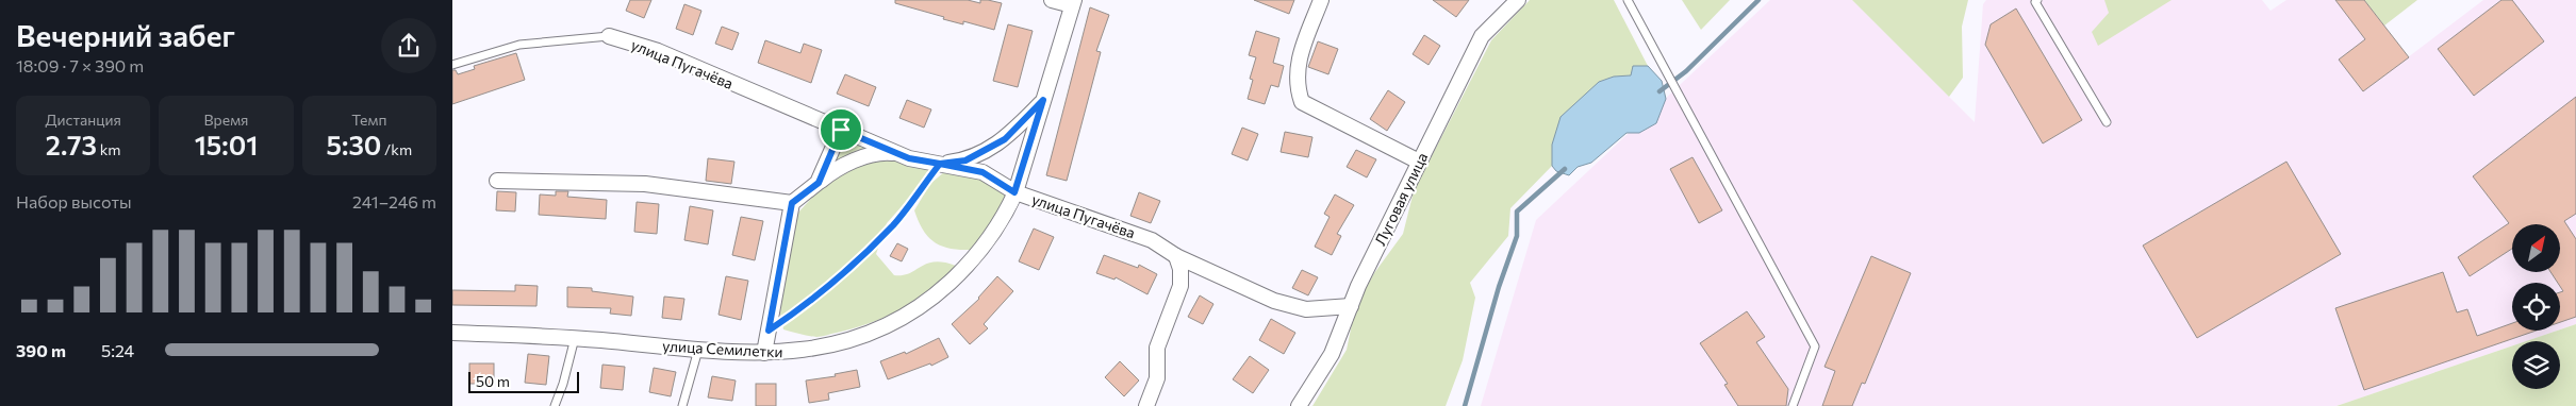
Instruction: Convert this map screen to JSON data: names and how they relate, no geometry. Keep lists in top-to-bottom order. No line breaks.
{"streets":{"street":["улица Пугачёва","Луговая улица","улица Семилетки"]},"crossings":[["улица Пугачёва","Луговая улица"],["улица Пугачёва","улица Семилетки"]],"scale_bar":"50 m","north":"top right","page":{"heading":["Вечерний забег","18:09 · 7 × 390 m"],"stats":[["Дистанция","2.73 km"],["Время","15:01"],["Темп","5:30 /km"]],"chart":["Набор высоты","241–246 m"],"list":[{"name":"390 m","note":"5:24"}],"scale":"50 m"}}
